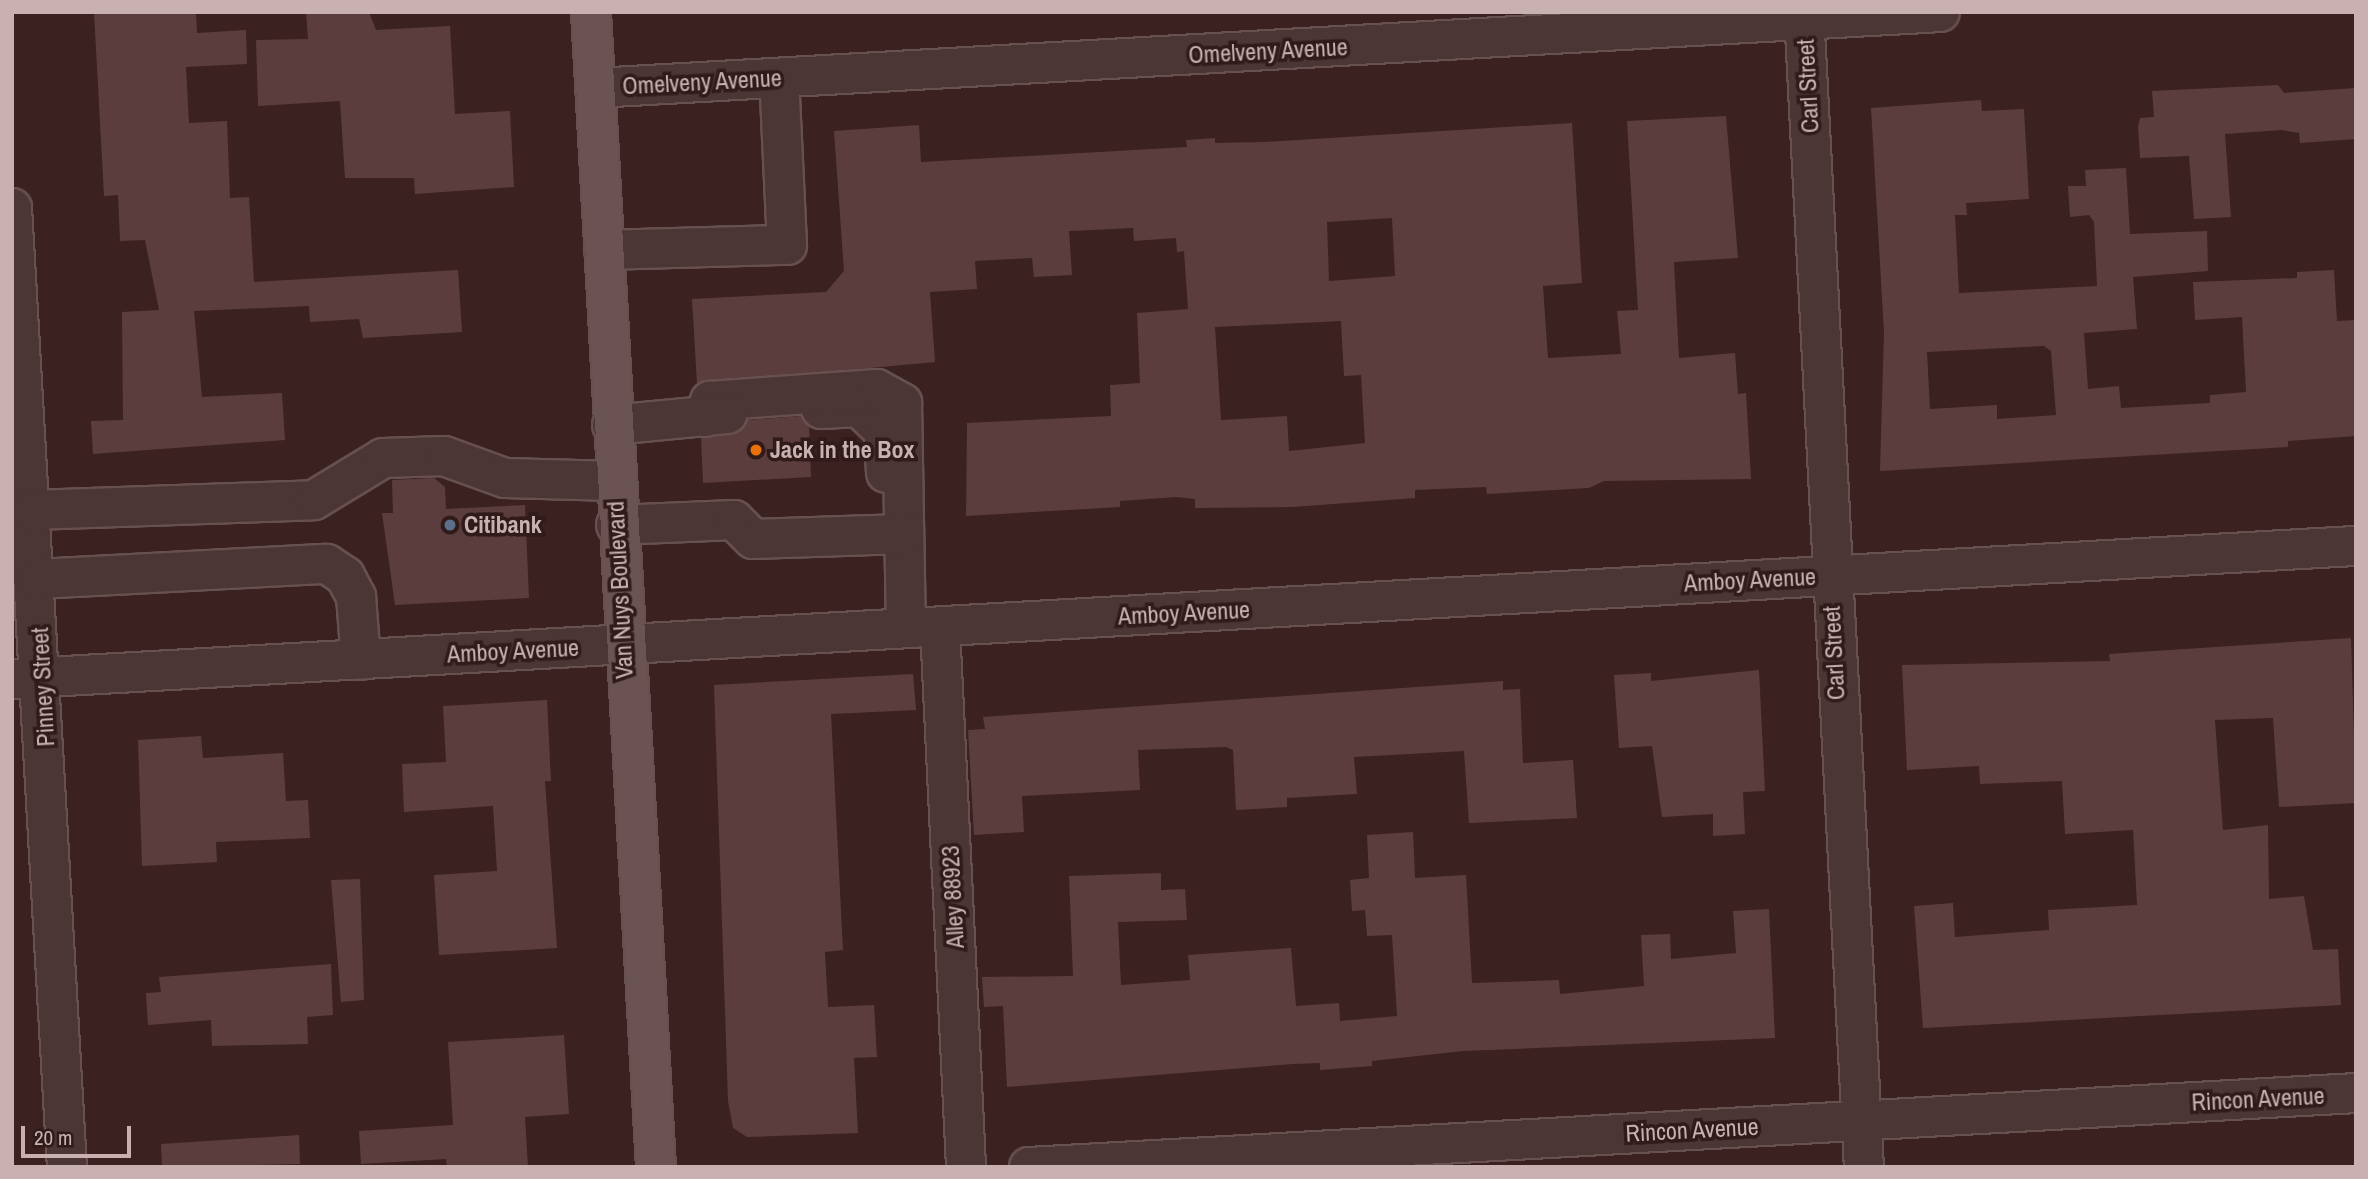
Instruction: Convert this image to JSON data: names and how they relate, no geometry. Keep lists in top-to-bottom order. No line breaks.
{"streets":{"main road":["Van Nuys Boulevard"],"street":["Omelveny Avenue","Carl Street","Amboy Avenue","Pinney Street","Alley 88923","Rincon Avenue"]},"crossings":[["Omelveny Avenue","Carl Street"],["Omelveny Avenue","Van Nuys Boulevard"],["Carl Street","Amboy Avenue"],["Carl Street","Rincon Avenue"],["Amboy Avenue","Van Nuys Boulevard"],["Amboy Avenue","Pinney Street"],["Amboy Avenue","Alley 88923"],["Van Nuys Boulevard","Alley 88923"]],"places":["Jack in the Box","Citibank"],"scale_bar":"20 m"}
